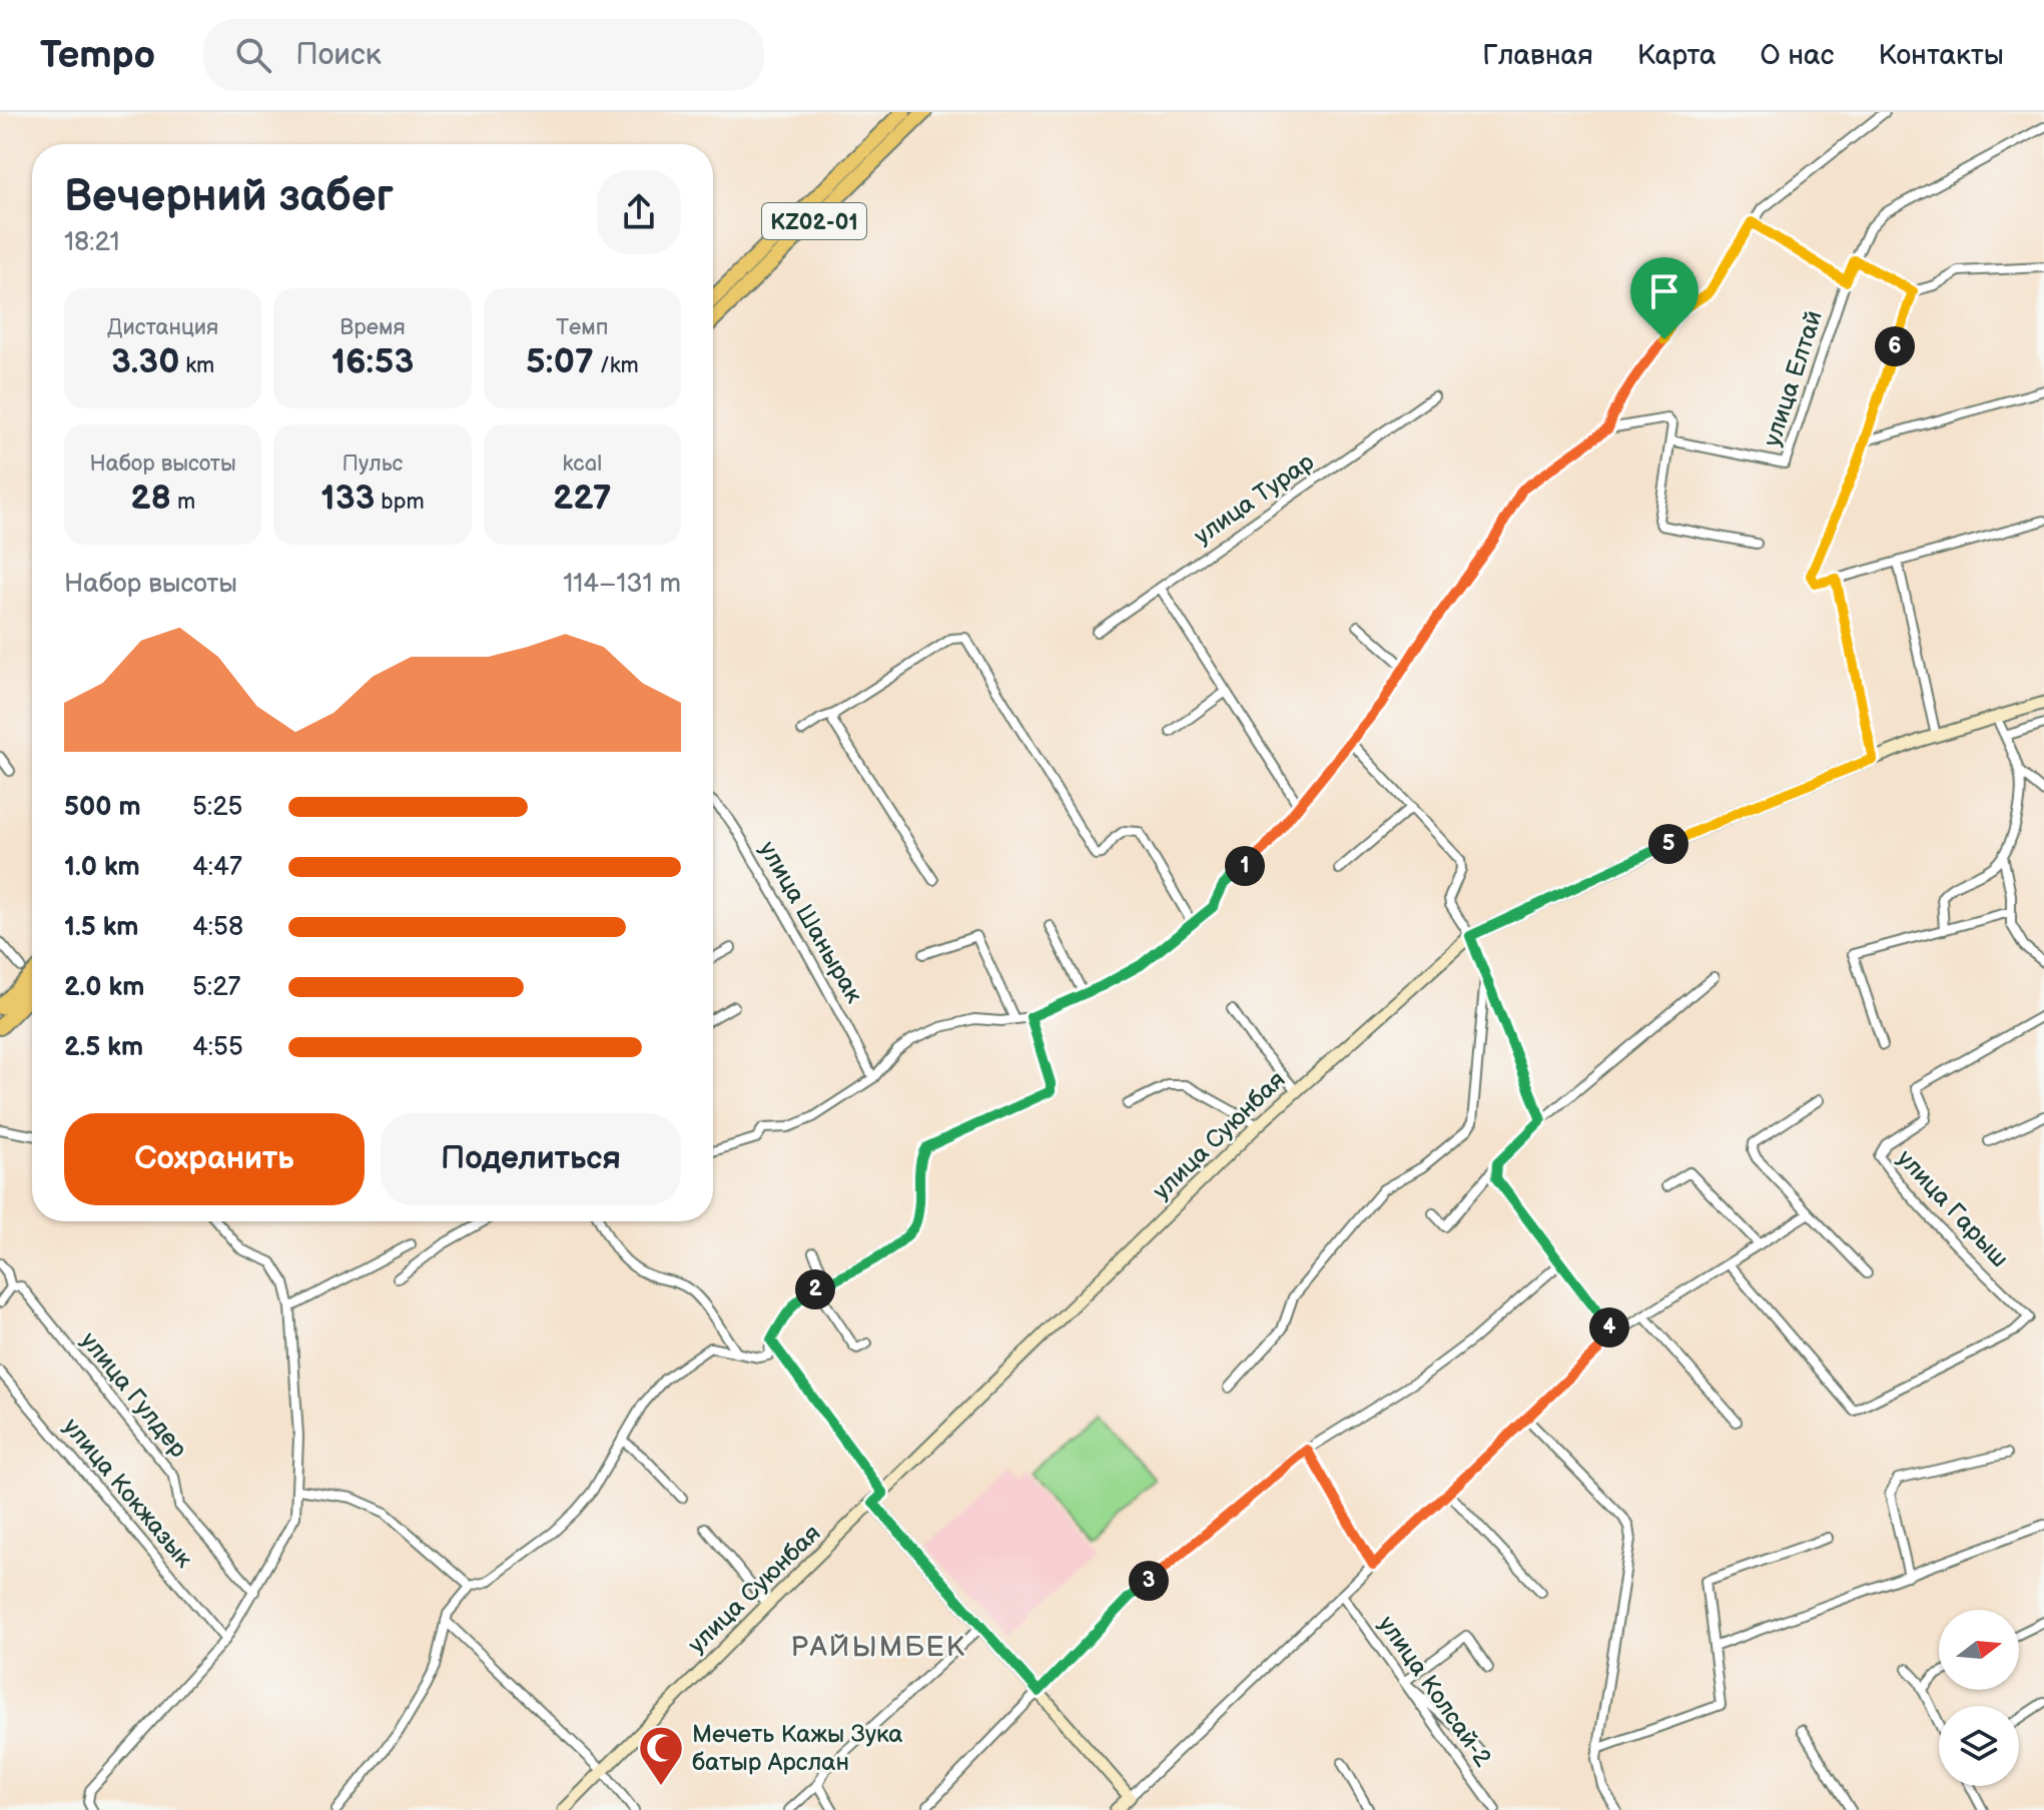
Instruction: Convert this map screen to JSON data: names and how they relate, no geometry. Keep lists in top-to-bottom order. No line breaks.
{"streets":{"highway":["KZ02-01"],"main road":["улица Суюнбая"],"street":["улица Елтай","улица Турар","улица Шанырак","улица Гарыш","улица Гулдер","улица Кокжазык","улица Колсай-2"]},"districts":["РАЙЫМБЕК"],"places":{"mosque":["Мечеть Кажы Зука батыр Арслан"]},"north":"right","page":{"header":"Tempo","search":"Поиск","nav":["Главная","Карта","О нас","Контакты"],"heading":["Вечерний забег","18:21"],"stats":[["Дистанция","3.30 km"],["Время","16:53"],["Темп","5:07 /km"],["Набор высоты","28 m"],["Пульс","133 bpm"],["kcal","227"]],"pins":["6","5","1","2","4","3"],"chart":["Набор высоты","114–131 m"],"list":[{"name":"500 m","note":"5:25"},{"name":"1.0 km","note":"4:47"},{"name":"1.5 km","note":"4:58"},{"name":"2.0 km","note":"5:27"},{"name":"2.5 km","note":"4:55"}],"buttons":["Сохранить","Поделиться"]}}
